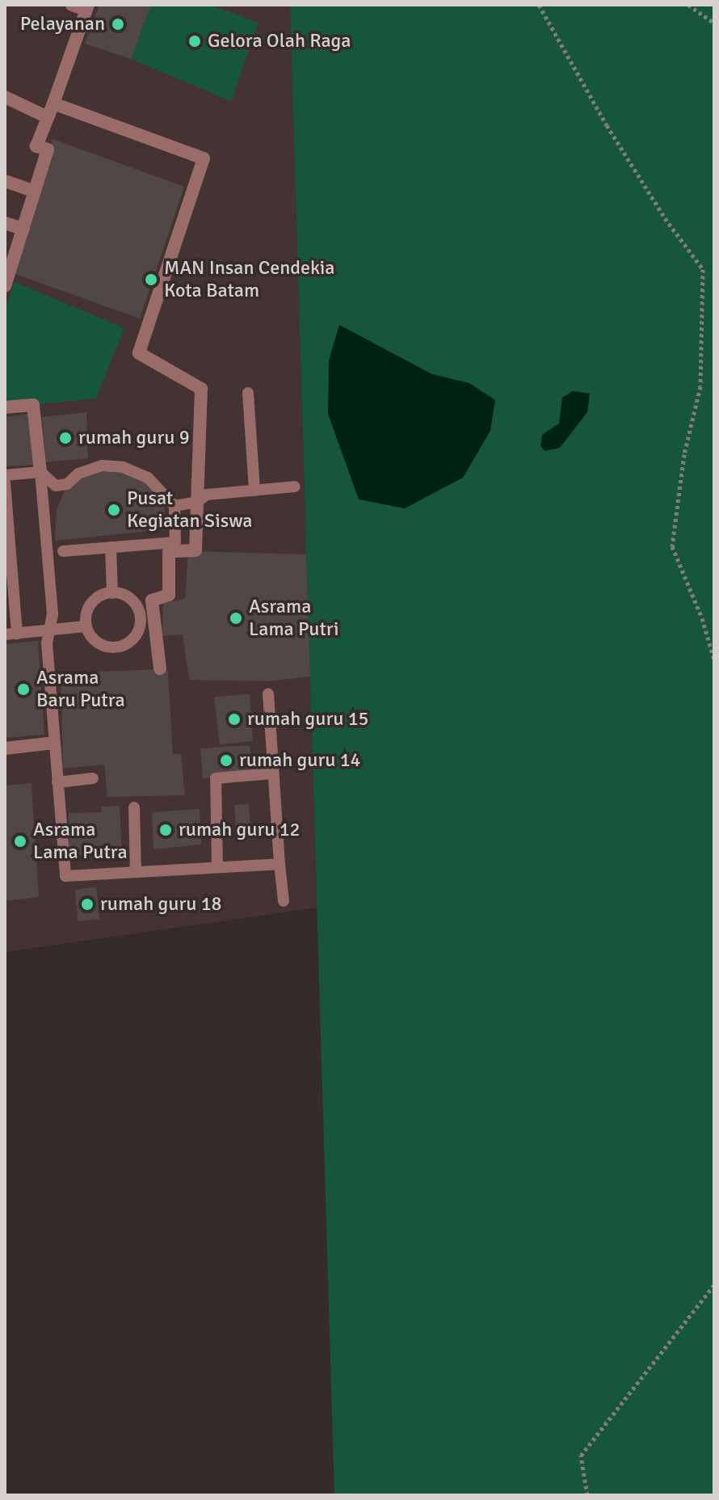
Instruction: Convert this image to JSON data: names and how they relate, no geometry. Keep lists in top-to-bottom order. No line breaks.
{"places":["Pelayanan","Gelora Olah Raga","MAN Insan Cendekia Kota Batam","rumah guru 9","Pusat Kegiatan Siswa","Asrama Lama Putri","Asrama Baru Putra","rumah guru 15","rumah guru 14","rumah guru 12","Asrama Lama Putra","rumah guru 18"]}
